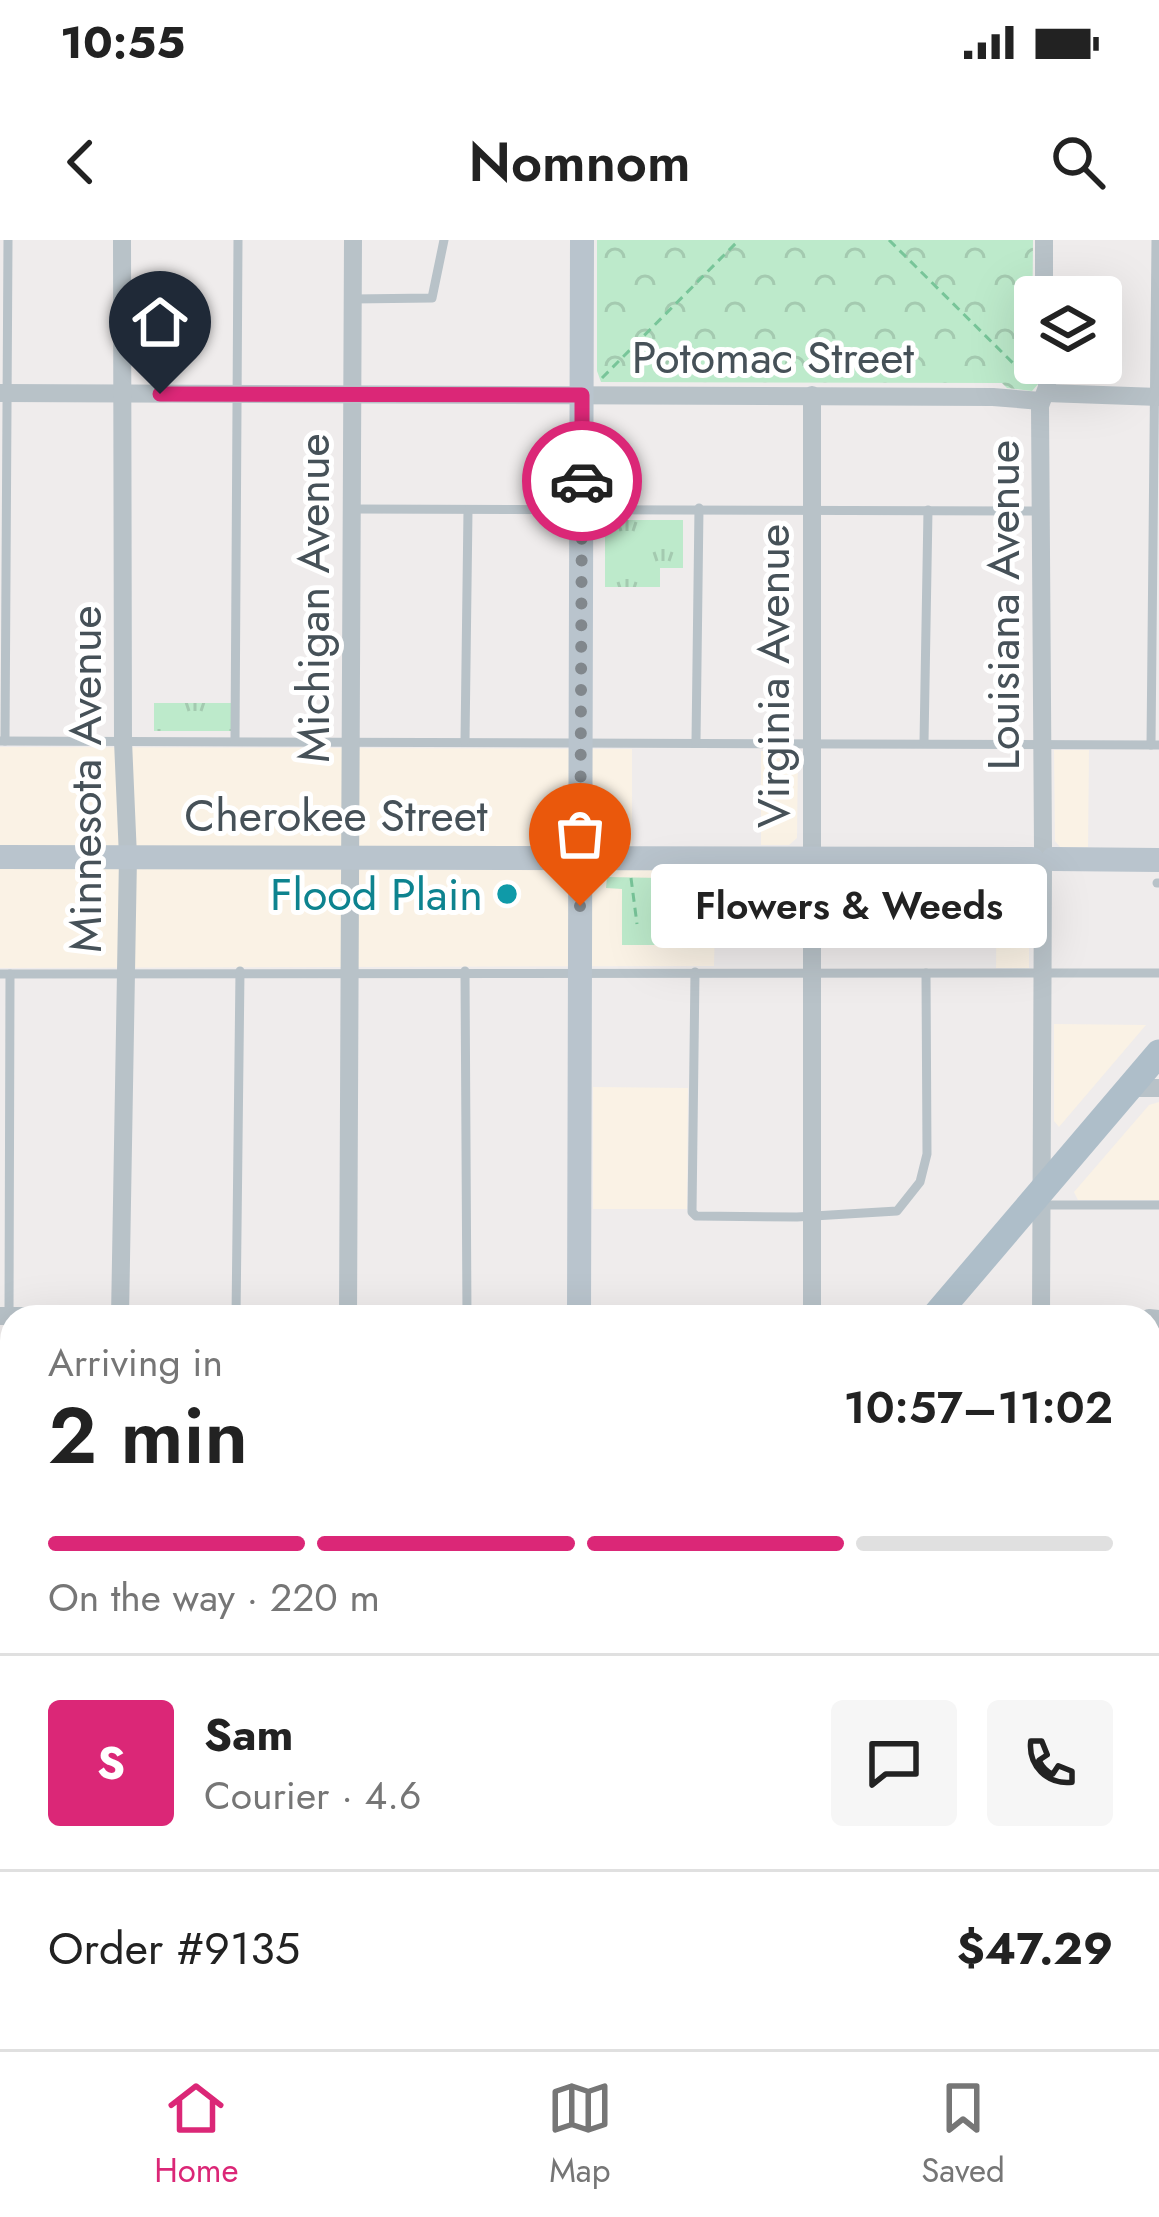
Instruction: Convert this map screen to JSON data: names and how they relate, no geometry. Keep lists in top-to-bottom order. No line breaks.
{"streets":{"street":["Potomac Street","Michigan Avenue","Louisiana Avenue","Virginia Avenue","Minnesota Avenue","Cherokee Street"]},"crossings":[["Potomac Street","Michigan Avenue"],["Potomac Street","Louisiana Avenue"],["Potomac Street","Virginia Avenue"],["Potomac Street","Minnesota Avenue"],["Michigan Avenue","Cherokee Street"],["Louisiana Avenue","Cherokee Street"],["Virginia Avenue","Cherokee Street"],["Minnesota Avenue","Cherokee Street"]],"places":["Flood Plain","Flowers & Weeds"],"page":{"status":"10:55","header":"Nomnom","bubble":"Flowers & Weeds","heading":["2 min","Arriving in","10:57–11:02"],"panel":["Sam","Courier · 4.6","Order #9135","$47.29"],"bar":"On the way · 220 m","round":"S","tabs":["Home","Map","Saved"]}}
